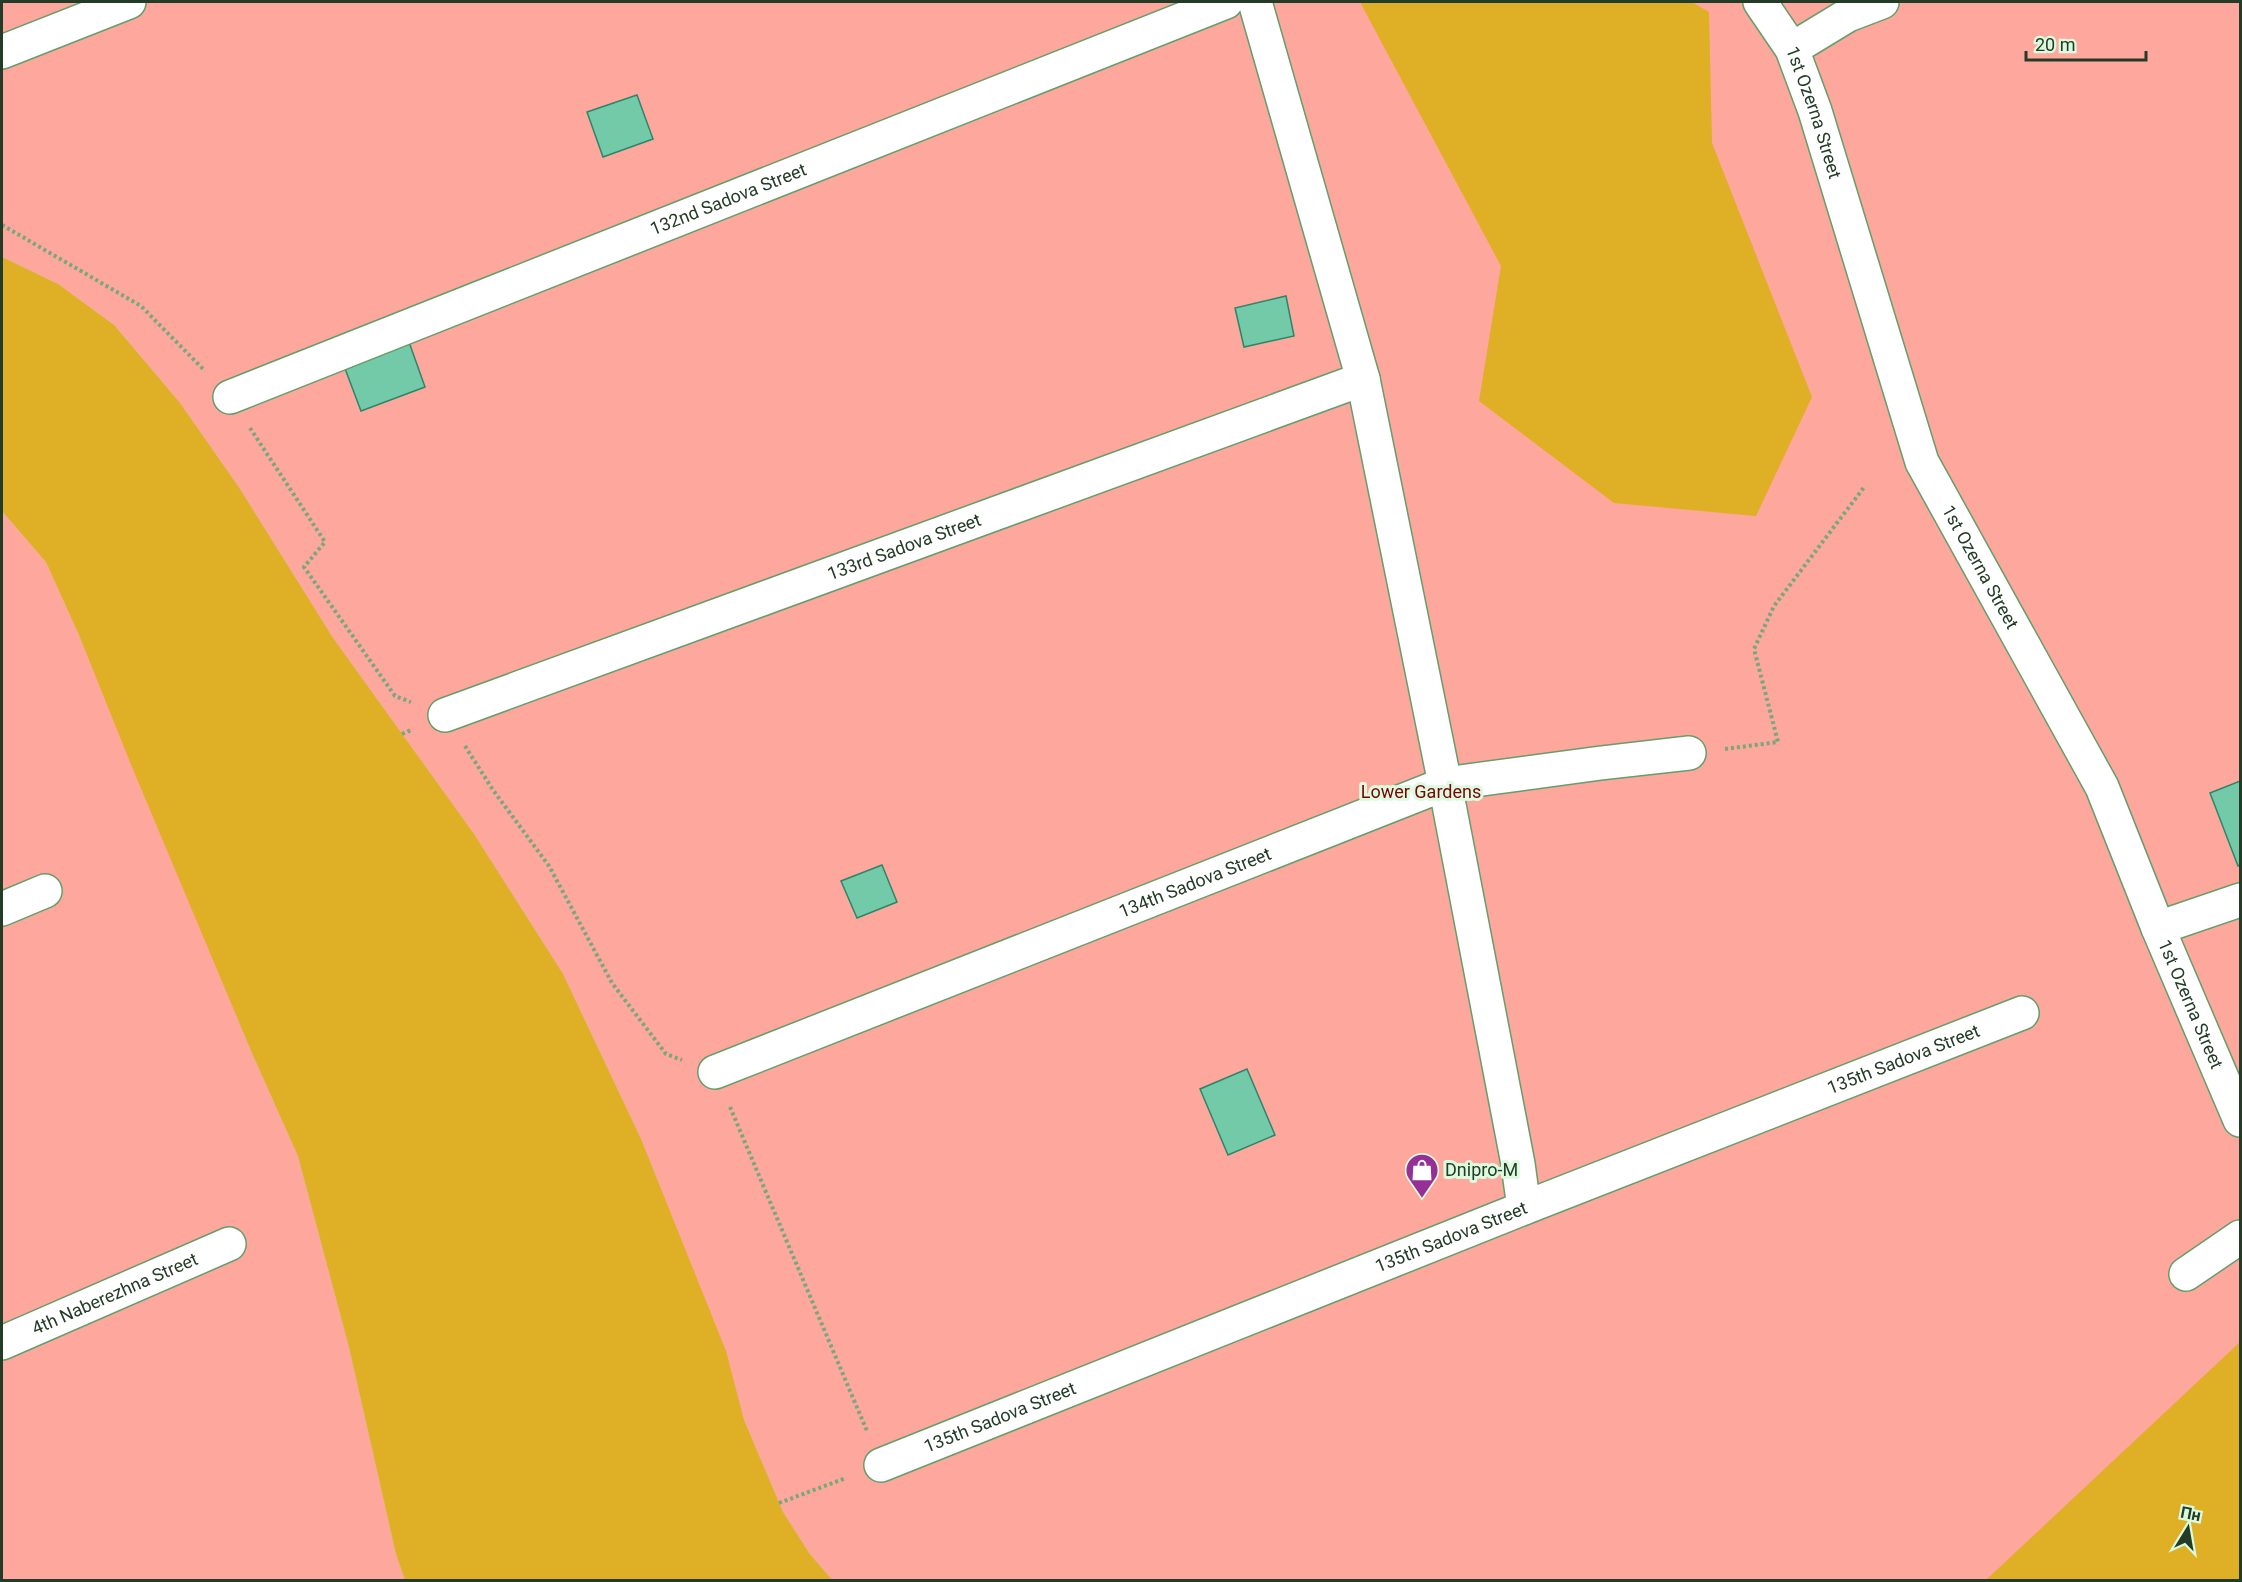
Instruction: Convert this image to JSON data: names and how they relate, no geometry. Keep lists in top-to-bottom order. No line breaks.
{"streets":{"street":["1st Ozerna Street","132nd Sadova Street","133rd Sadova Street","134th Sadova Street","135th Sadova Street","4th Naberezhna Street"]},"parks":["Lower Gardens"],"places":{"shop":["Dnipro-M"]},"scale_bar":"20 m","north":"top"}
